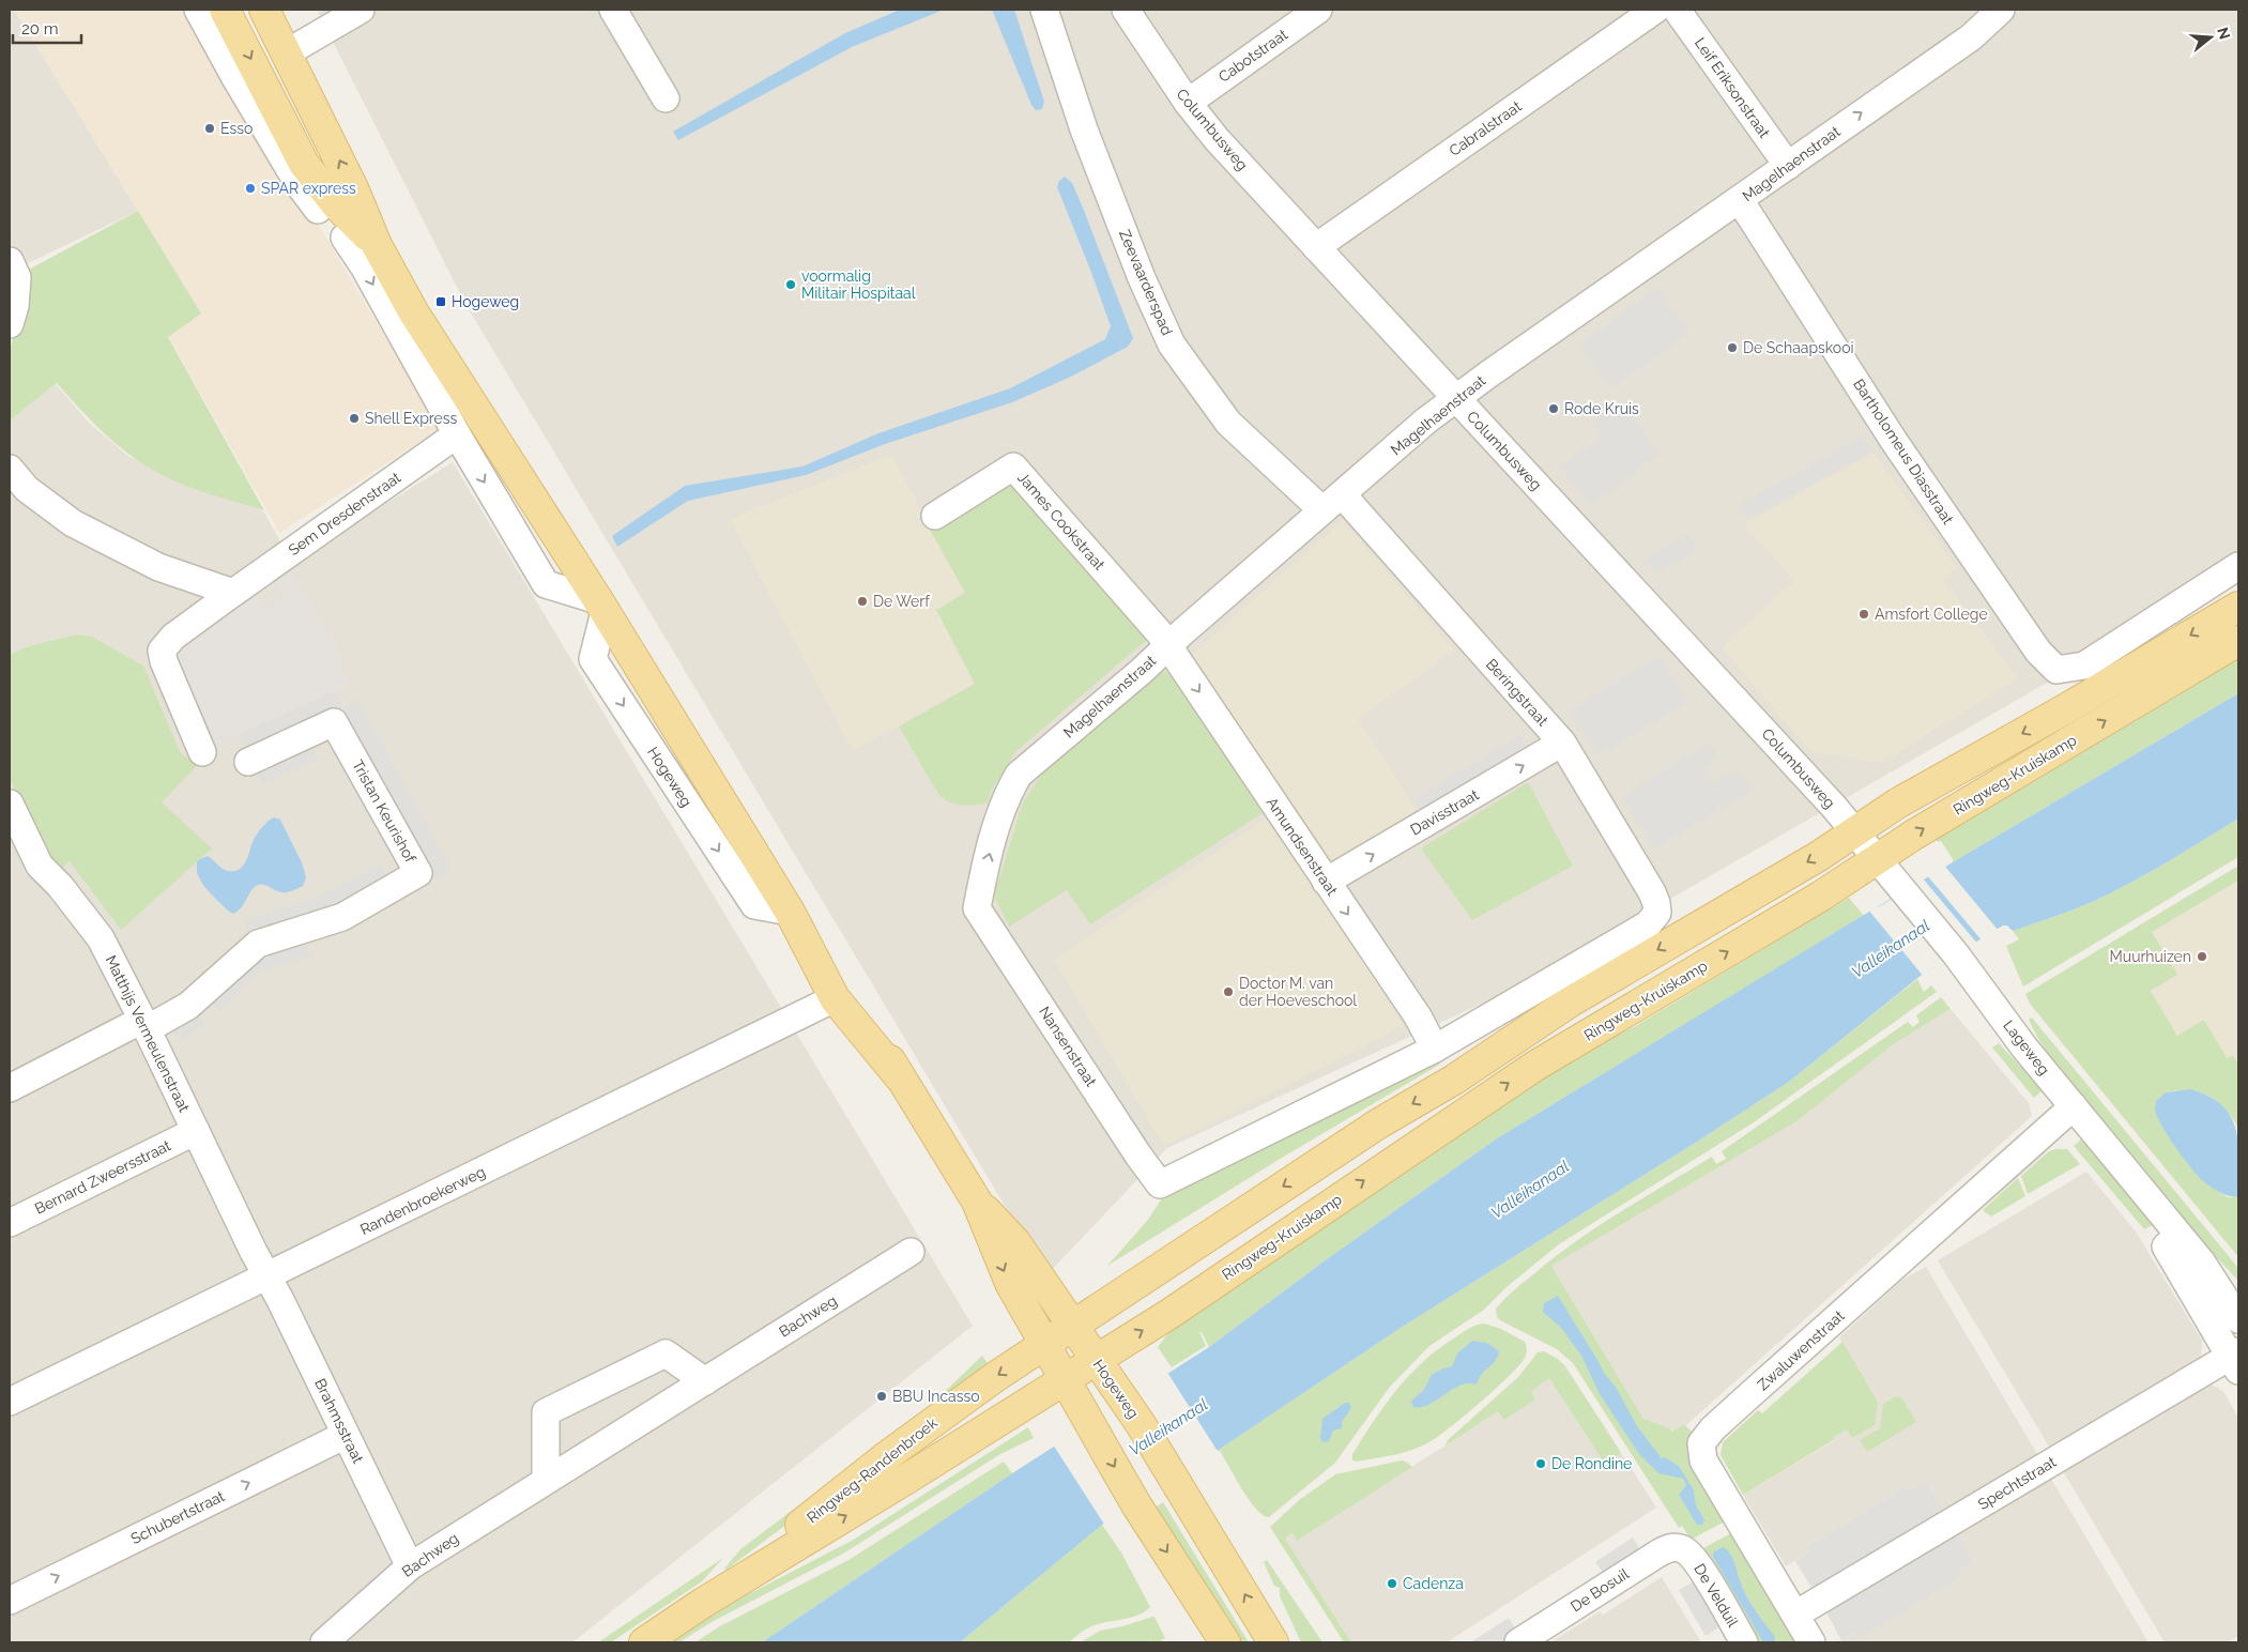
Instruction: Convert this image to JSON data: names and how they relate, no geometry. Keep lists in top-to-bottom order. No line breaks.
{"streets":{"main road":["Ringweg-Kruiskamp","Hogeweg","Ringweg-Randenbroek"],"street":["Cabotstraat","Leif Eriksonstraat","Cabralstraat","Columbusweg","Magelhaenstraat","Zeevaarderspad","Bartholomeus Diasstraat","Sem Dresdenstraat","James Cookstraat","Beringstraat","Tristan Keurishof","Davisstraat","Amundsenstraat","Matthijs Vermeulenstraat","Nansenstraat","Lageweg","Bernard Zweersstraat","Randenbroekerweg","Bachweg","Zwaluwenstraat","Brahmsstraat","Spechtstraat","Schubertstraat","De Bosuil","De Velduil"]},"crossings":[["Cabotstraat","Columbusweg"],["Leif Eriksonstraat","Magelhaenstraat"],["Cabralstraat","Columbusweg"],["Columbusweg","Magelhaenstraat"],["Columbusweg","Ringweg-Kruiskamp"],["Columbusweg","Lageweg"],["Magelhaenstraat","Zeevaarderspad"],["Magelhaenstraat","Bartholomeus Diasstraat"],["Magelhaenstraat","James Cookstraat"],["Magelhaenstraat","Beringstraat"],["Magelhaenstraat","Amundsenstraat"],["Magelhaenstraat","Nansenstraat"],["Zeevaarderspad","Beringstraat"],["James Cookstraat","Amundsenstraat"],["Beringstraat","Davisstraat"],["Beringstraat","Amundsenstraat"],["Beringstraat","Nansenstraat"],["Ringweg-Kruiskamp","Hogeweg"],["Ringweg-Kruiskamp","Lageweg"],["Ringweg-Kruiskamp","Ringweg-Randenbroek"],["Hogeweg","Randenbroekerweg"],["Hogeweg","Ringweg-Randenbroek"],["Tristan Keurishof","Matthijs Vermeulenstraat"],["Davisstraat","Amundsenstraat"],["Amundsenstraat","Nansenstraat"],["Matthijs Vermeulenstraat","Bernard Zweersstraat"],["Matthijs Vermeulenstraat","Randenbroekerweg"],["Matthijs Vermeulenstraat","Brahmsstraat"],["Lageweg","Zwaluwenstraat"],["Randenbroekerweg","Brahmsstraat"],["Bachweg","Brahmsstraat"],["Zwaluwenstraat","Spechtstraat"],["Brahmsstraat","Schubertstraat"],["De Bosuil","De Velduil"]],"one_way":["Magelhaenstraat","Davisstraat","Amundsenstraat","Schubertstraat"],"water":["Valleikanaal"],"places":{"other":["Esso","SPAR express","voormalig Militair Hospitaal","De Schaapskooi","Rode Kruis","Shell Express","De Werf","Amsfort College","Muurhuizen","Doctor M. van der Hoeveschool","BBU Incasso","De Rondine","Cadenza"],"transit":["Hogeweg"]},"scale_bar":"20 m","north":"right"}
